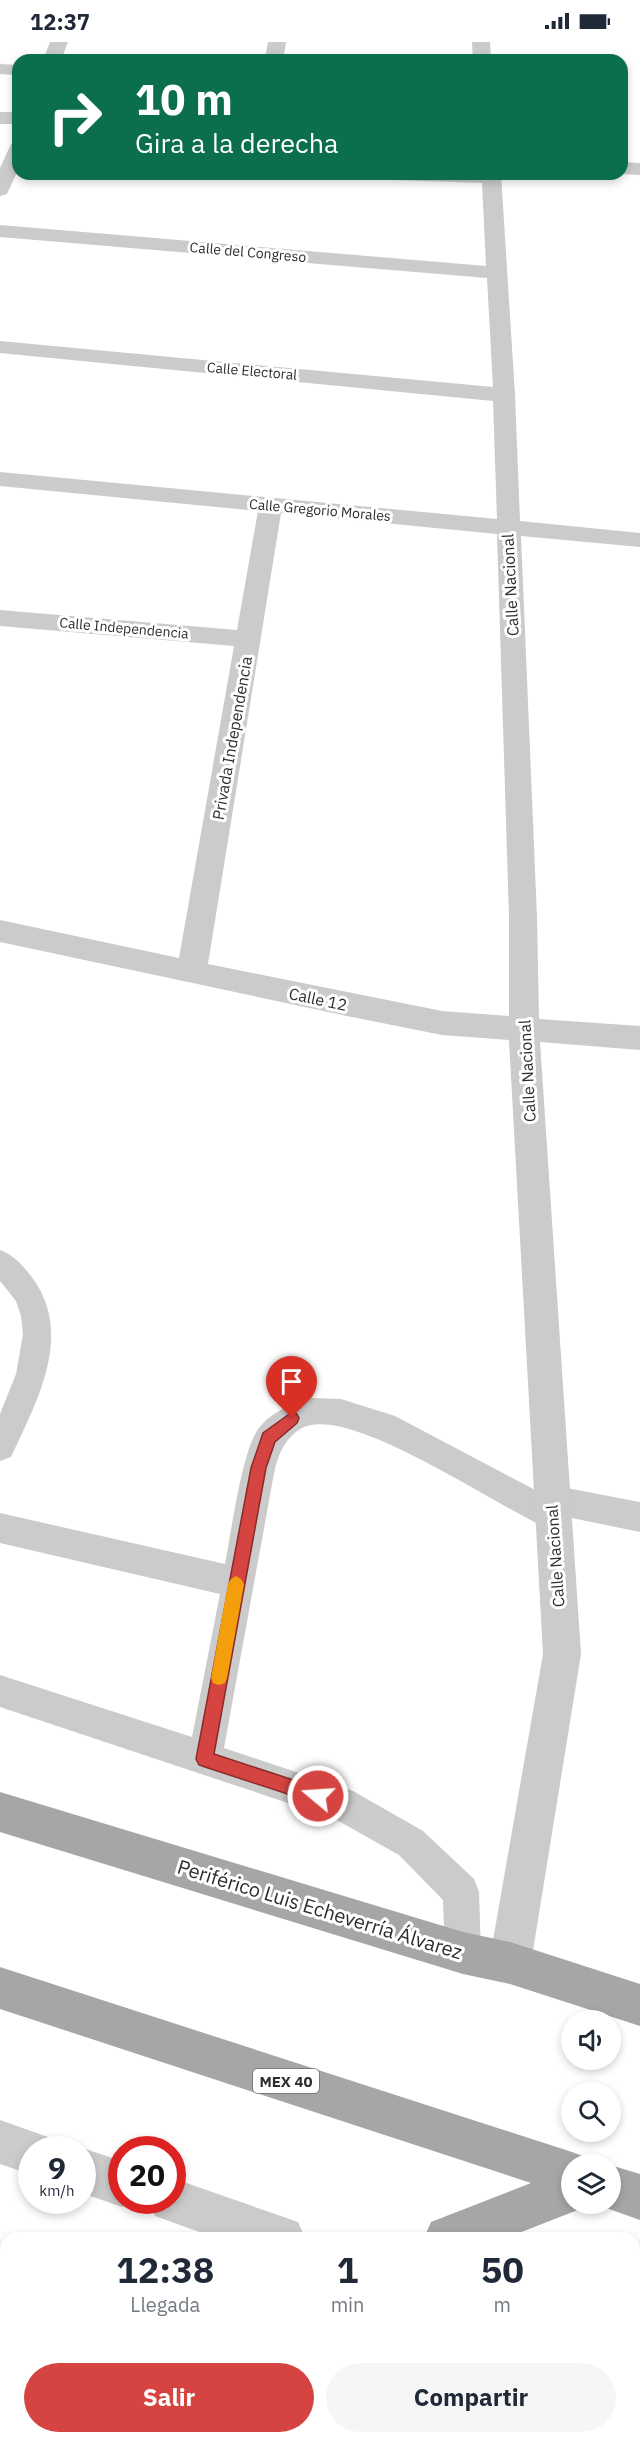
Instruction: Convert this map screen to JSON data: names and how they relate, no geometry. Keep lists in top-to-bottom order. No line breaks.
{"streets":{"main road":["Periférico Luis Echeverría Álvarez","MEX 40"],"street":["Calle del Congreso","Calle Electoral","Calle Gregorio Morales","Calle Nacional","Calle Independencia","Privada Independencia","Calle 12"]},"crossings":[["Calle del Congreso","Calle Nacional"],["Calle Electoral","Calle Nacional"],["Calle Gregorio Morales","Calle Nacional"],["Calle Gregorio Morales","Privada Independencia"],["Calle Nacional","Calle 12"],["Calle Nacional","Periférico Luis Echeverría Álvarez"],["Calle Independencia","Privada Independencia"],["Privada Independencia","Calle 12"]],"page":{"status":"12:37","turn":["10 m","Gira a la derecha"],"speed":"9 km/h","limit":"20","eta":["12:38","Llegada","1","min","50","m"],"buttons":["Salir","Compartir"]}}
